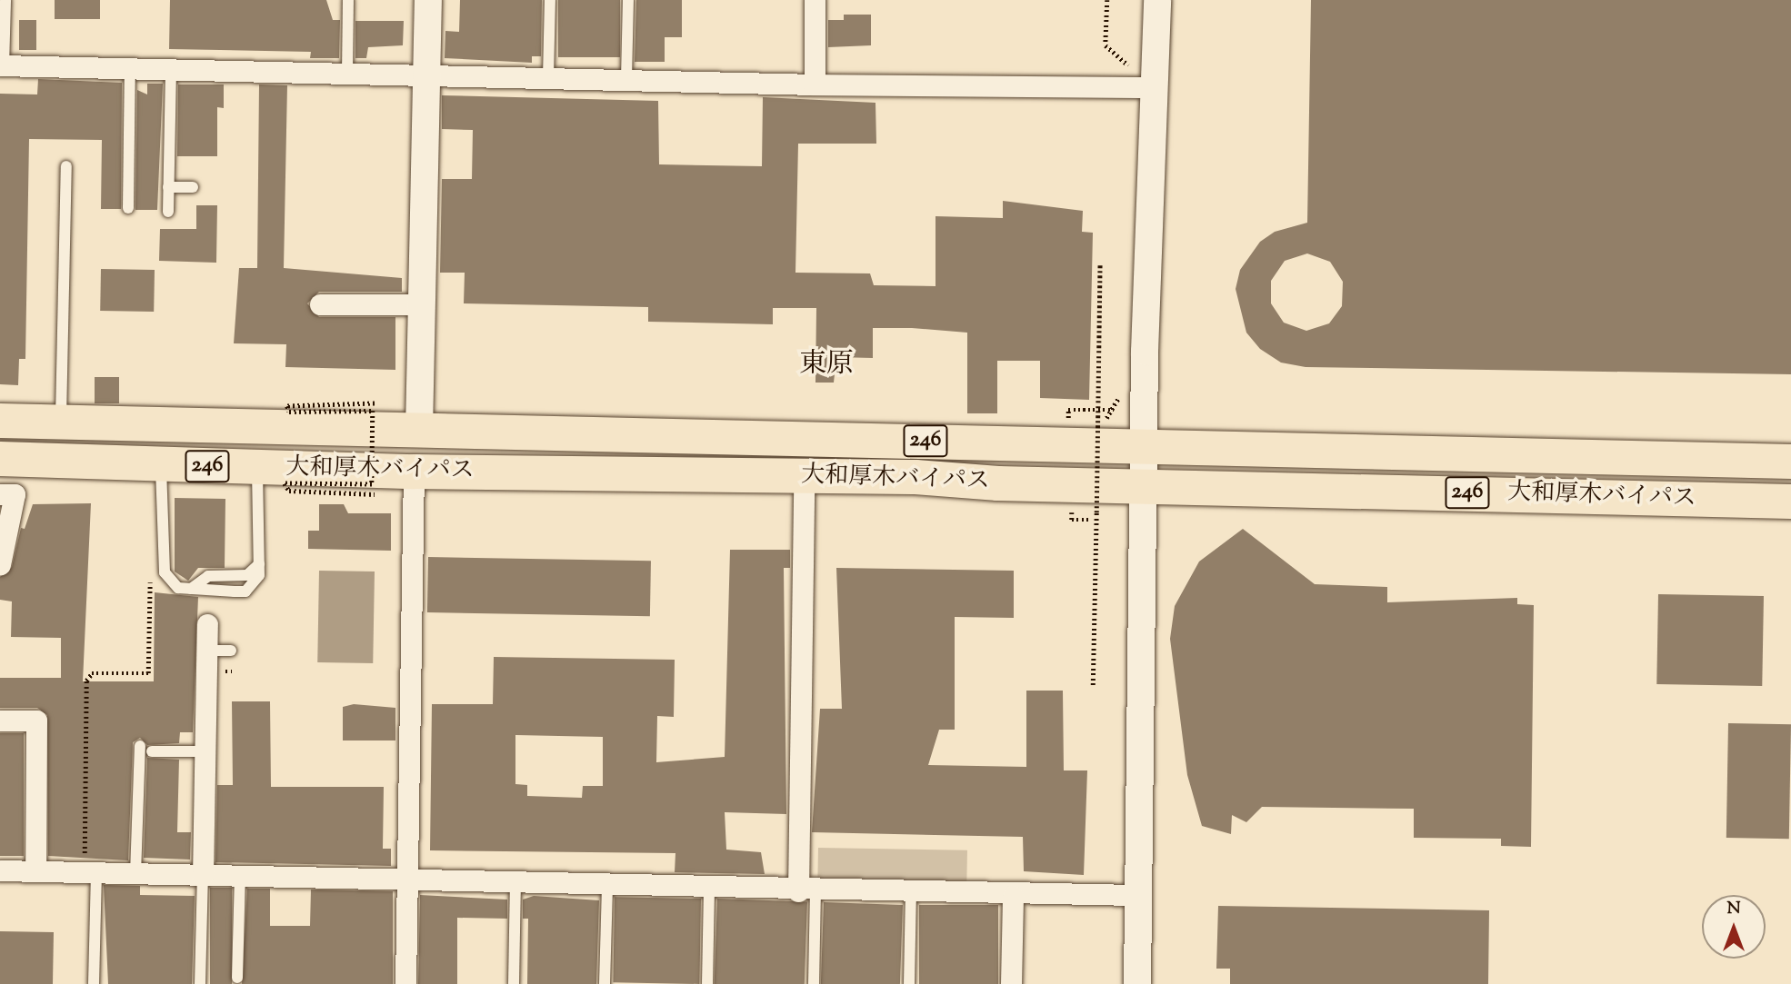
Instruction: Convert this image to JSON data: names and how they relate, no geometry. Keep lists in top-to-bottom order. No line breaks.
{"streets":{"highway":["246","大和厚木バイパス"]},"districts":["東原"],"north":"top"}
